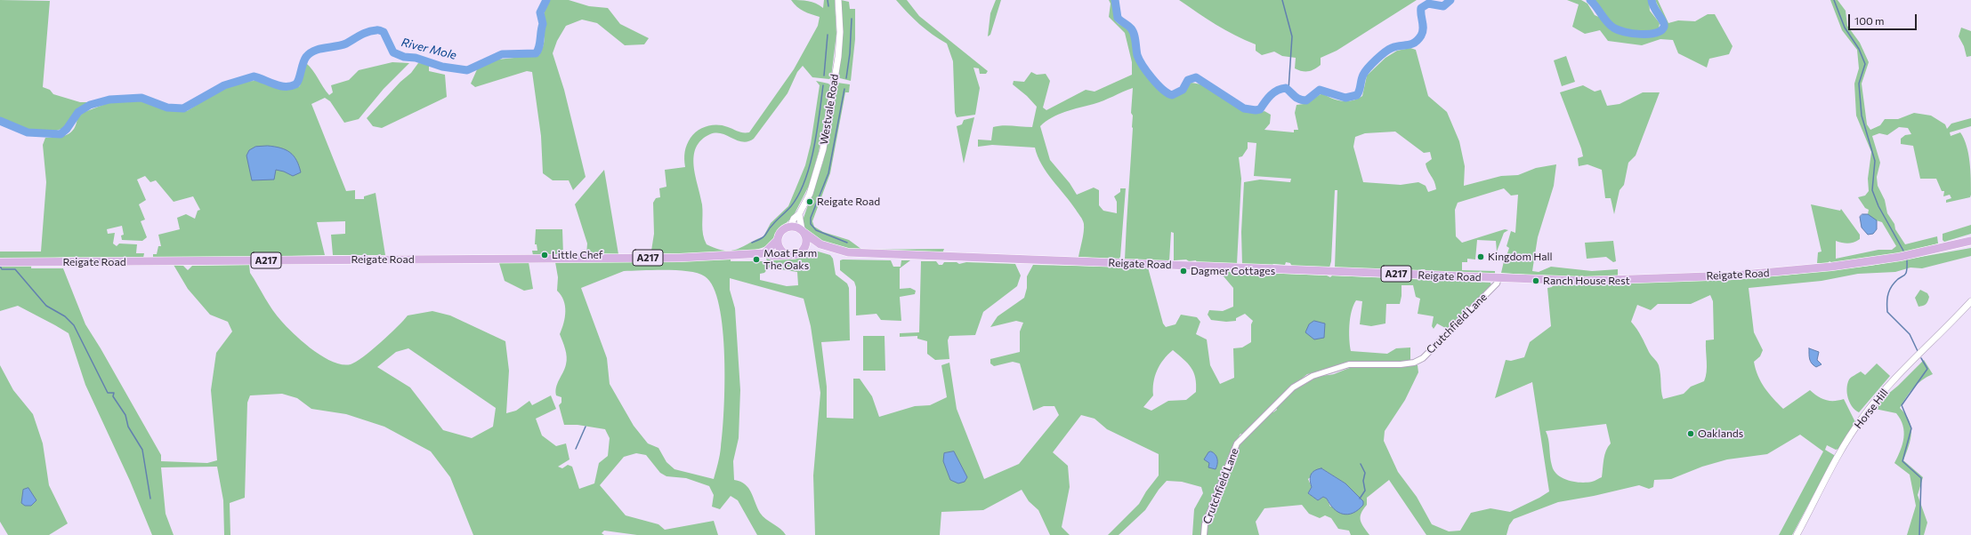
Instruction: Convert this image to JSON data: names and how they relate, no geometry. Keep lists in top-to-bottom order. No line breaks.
{"streets":{"main road":["A217","Reigate Road"],"street":["Westvale Road","Crutchfield Lane","Horse Hill"]},"crossings":[["Westvale Road","Reigate Road"],["Reigate Road","Crutchfield Lane"]],"water":["River Mole"],"places":["Reigate Road","Little Chef","Kingdom Hall","Moat Farm The Oaks","Dagmer Cottages","Ranch House Rest","Oaklands"],"scale_bar":"100 m"}
